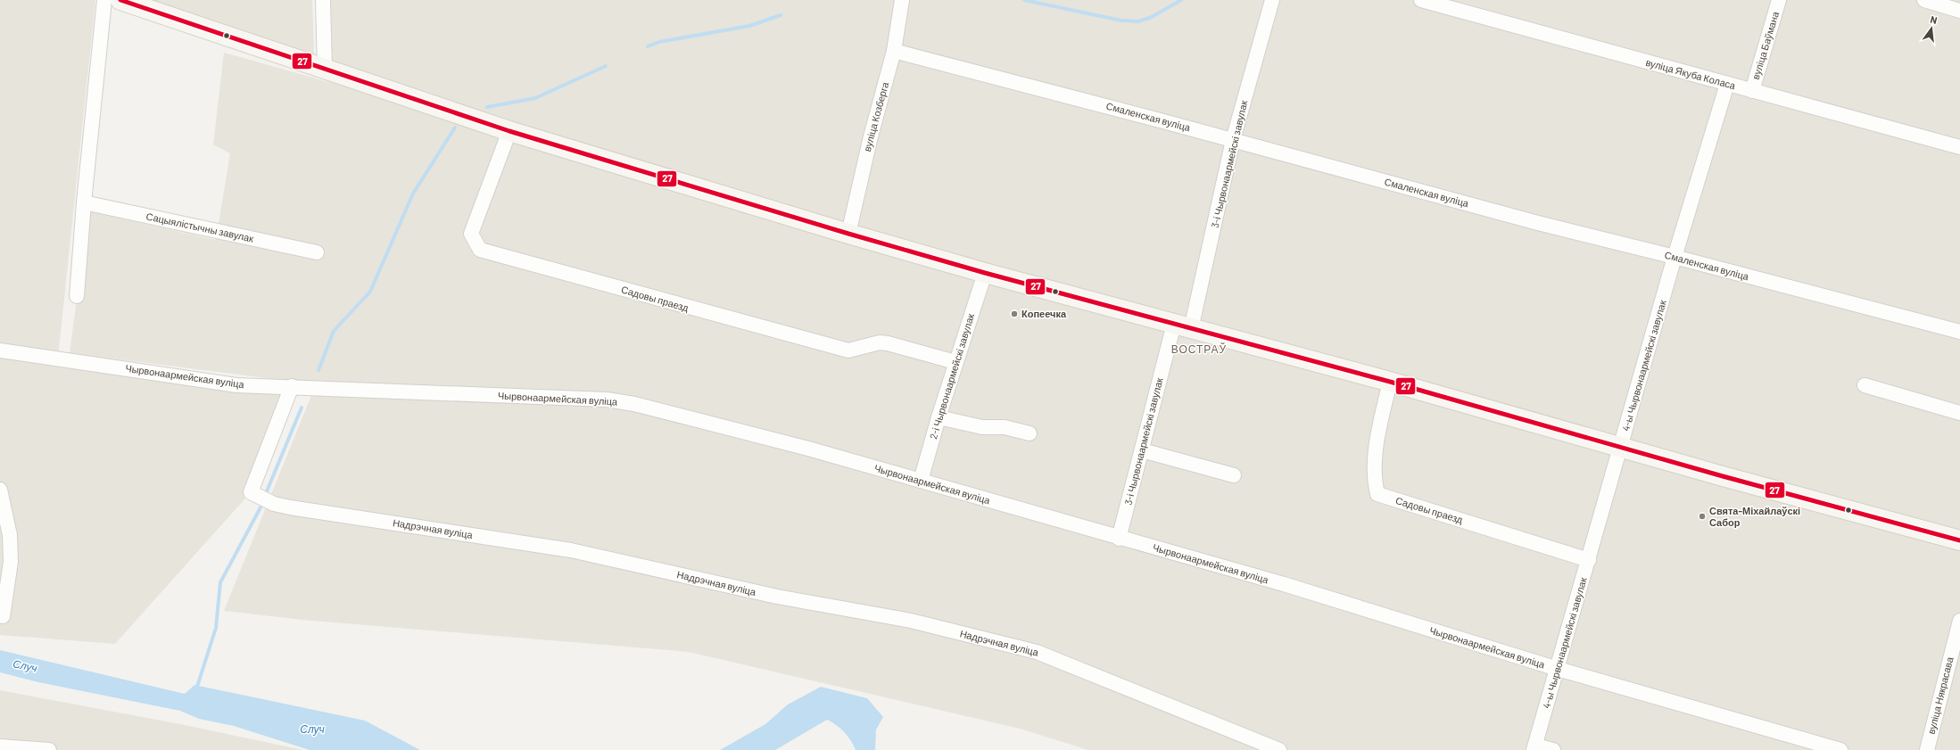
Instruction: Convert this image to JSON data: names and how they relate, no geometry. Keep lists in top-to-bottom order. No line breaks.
{"streets":{"street":["вуліца Баўмана","вуліца Якуба Коласа","вуліца Козберга","Смаленская вуліца","3-і Чырвонаармейскі завулак","Сацыялістычны завулак","Садовы праезд","4-ы Чырвонаармейскі завулак","Чырвонаармейская вуліца","2-і Чырвонаармейскі завулак","Надрэчная вуліца","вуліца Някрасава"]},"crossings":[["вуліца Баўмана","вуліца Якуба Коласа"],["вуліца Якуба Коласа","4-ы Чырвонаармейскі завулак"],["вуліца Козберга","Смаленская вуліца"],["Смаленская вуліца","3-і Чырвонаармейскі завулак"],["Смаленская вуліца","4-ы Чырвонаармейскі завулак"],["3-і Чырвонаармейскі завулак","Чырвонаармейская вуліца"],["Садовы праезд","4-ы Чырвонаармейскі завулак"],["Садовы праезд","2-і Чырвонаармейскі завулак"],["4-ы Чырвонаармейскі завулак","Чырвонаармейская вуліца"],["Чырвонаармейская вуліца","2-і Чырвонаармейскі завулак"],["Чырвонаармейская вуліца","Надрэчная вуліца"]],"districts":["ВОСТРАЎ"],"water":["Случ"],"places":["Копеечка","Свята-Міхайлаўскі Сабор"],"lines":["transit line 27"],"north":"top"}
